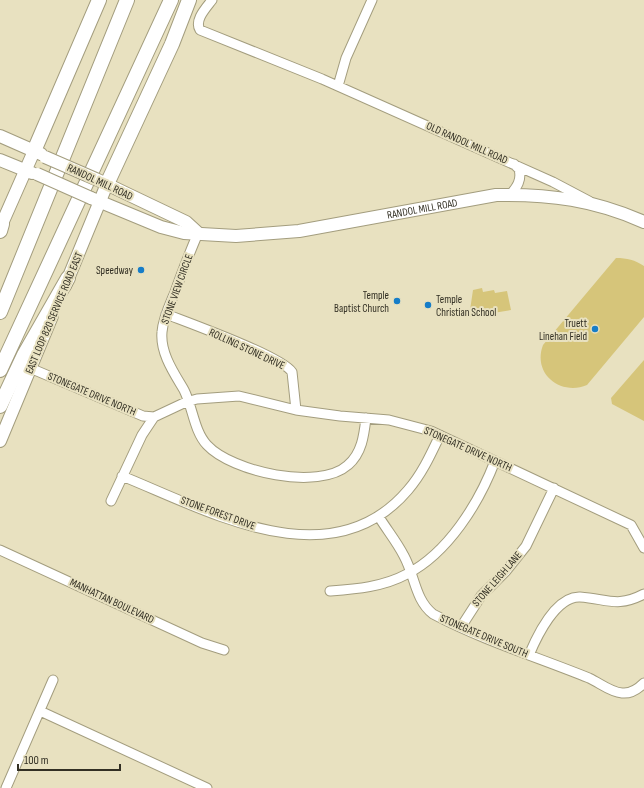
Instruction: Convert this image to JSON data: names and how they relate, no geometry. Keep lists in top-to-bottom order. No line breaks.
{"streets":{"main road":["RANDOL MILL ROAD","EAST LOOP 820 SERVICE ROAD EAST"],"street":["OLD RANDOL MILL ROAD","STONE VIEW CIRCLE","ROLLING STONE DRIVE","STONEGATE DRIVE NORTH","STONE FOREST DRIVE","STONE LEIGH LANE","MANHATTAN BOULEVARD","STONEGATE DRIVE SOUTH"]},"crossings":[["OLD RANDOL MILL ROAD","RANDOL MILL ROAD"],["RANDOL MILL ROAD","STONE VIEW CIRCLE"],["RANDOL MILL ROAD","EAST LOOP 820 SERVICE ROAD EAST"],["STONE VIEW CIRCLE","ROLLING STONE DRIVE"],["STONE VIEW CIRCLE","STONEGATE DRIVE NORTH"],["EAST LOOP 820 SERVICE ROAD EAST","STONEGATE DRIVE NORTH"],["ROLLING STONE DRIVE","STONEGATE DRIVE NORTH"],["STONEGATE DRIVE NORTH","STONE FOREST DRIVE"],["STONEGATE DRIVE NORTH","STONE LEIGH LANE"],["STONE FOREST DRIVE","STONEGATE DRIVE SOUTH"],["STONE LEIGH LANE","STONEGATE DRIVE SOUTH"]],"places":["Speedway","Temple Baptist Church","Temple Christian School","Truett Linehan Field"],"scale_bar":"100 m"}
